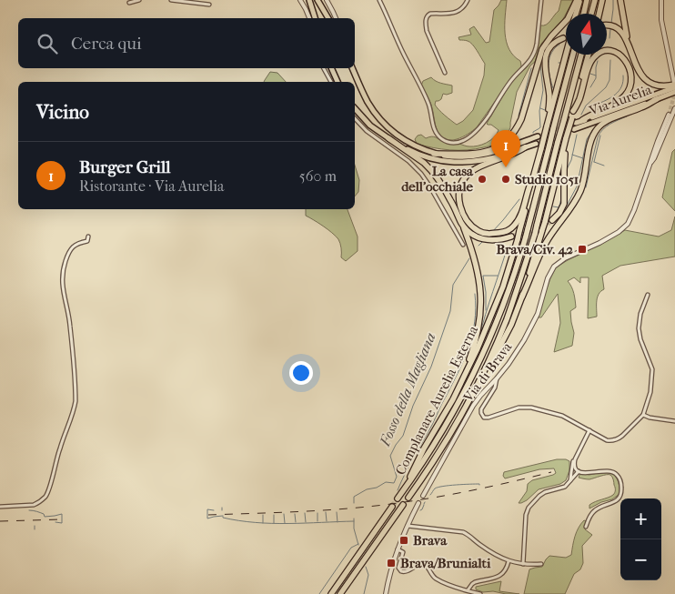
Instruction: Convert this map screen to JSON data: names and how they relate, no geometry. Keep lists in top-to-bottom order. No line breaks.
{"streets":{"highway":["Via Aurelia","Complanare Aurelia Esterna"],"street":["Via di Brava"]},"water":["Fosso della Magliana"],"places":{"other":["La casa dell'occhiale","Studio 1051"],"transit":["Brava/Civ. 42","Brava","Brava/Brunialti"]},"north":"top","page":{"search":"Cerca qui","heading":"Vicino","pins":"1","list":[{"mark":"1","name":"Burger Grill","note":"Ristorante · Via Aurelia","value":"560 m"}],"map_buttons":["+","−"]}}
